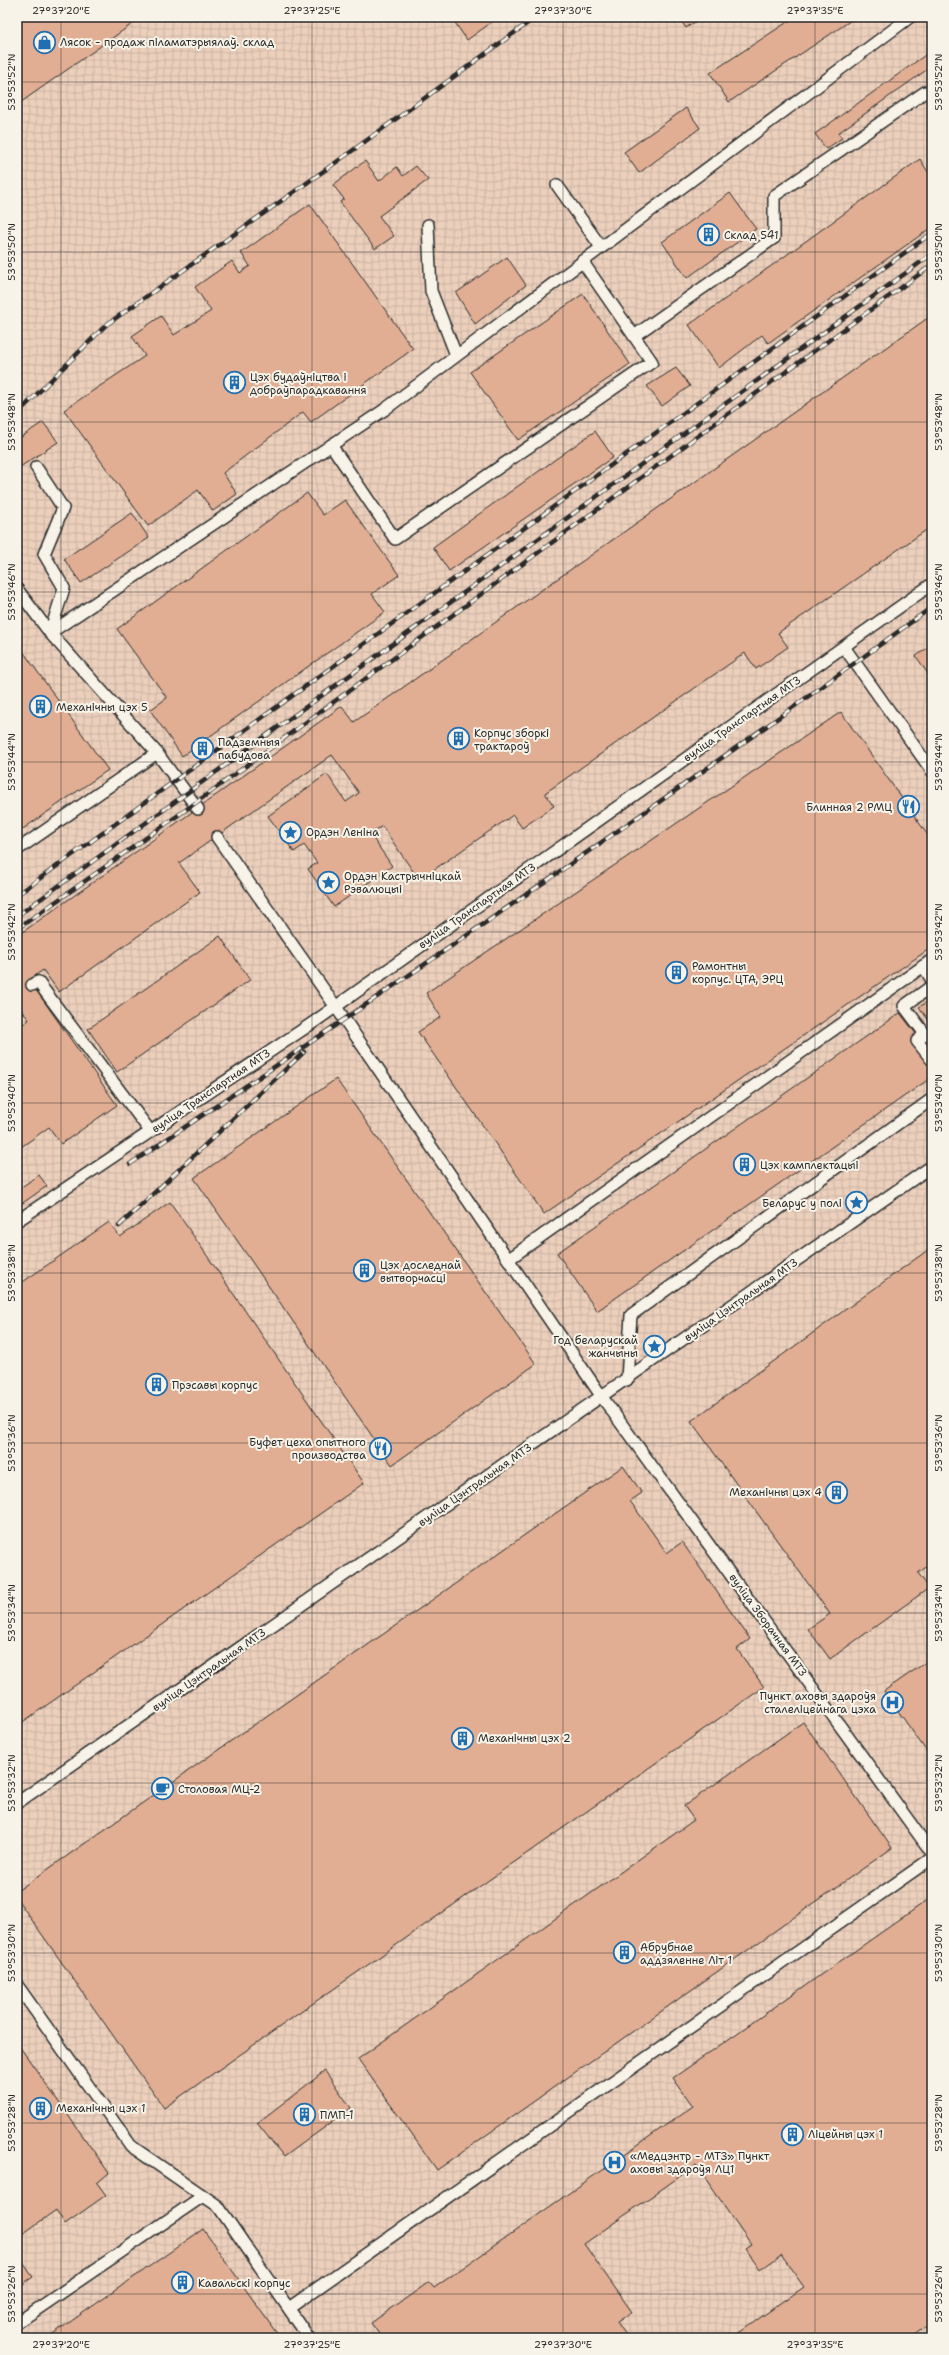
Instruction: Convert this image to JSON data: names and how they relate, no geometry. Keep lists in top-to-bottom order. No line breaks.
{"streets":{"lane":["вуліца Транспартная МТЗ","вуліца Цэнтральная МТЗ","вуліца Зборачная МТЗ"]},"crossings":[["вуліца Транспартная МТЗ","вуліца Зборачная МТЗ"],["вуліца Цэнтральная МТЗ","вуліца Зборачная МТЗ"]],"places":{"shop":["Лясок - продаж піламатэрыялаў. склад"],"building":["Склад 541","Цэх будаўніцтва і добраўпарадкавання","Механічны цэх 5","Корпус зборкі трактароў","Падземныя пабудова","Рамонтны корпус. ЦТА, ЭРЦ","Цэх камплектацыі","Цэх доследнай вытворчасці","Прэсавы корпус","Механічны цэх 4","Механічны цэх 2","Абрубнае аддзяленне Літ 1","Механічны цэх 1","ПМП-1","Ліцейны цэх 1","Кавальскі корпус"],"restaurant":["Блинная 2 РМЦ","Буфет цеха опытного производства"],"place":["Ордэн Леніна","Ордэн Кастрычніцкай Рэвалюцыі","Беларус у полі","Год беларускай жанчыны"],"hospital":["Пункт аховы здароўя сталеліцейнага цэха","«Медцэнтр - МТЗ» Пункт аховы здароўя ЛЦ1"],"cafe":["Столовая МЦ-2"]},"coordinates":["27°37'20\"E","27°37'25\"E","27°37'30\"E","27°37'35\"E","53°53'52\"N","53°53'50\"N","53°53'48\"N","53°53'46\"N","53°53'44\"N","53°53'42\"N","53°53'40\"N","53°53'38\"N","53°53'36\"N","53°53'34\"N","53°53'32\"N","53°53'30\"N","53°53'28\"N","53°53'26\"N"]}
